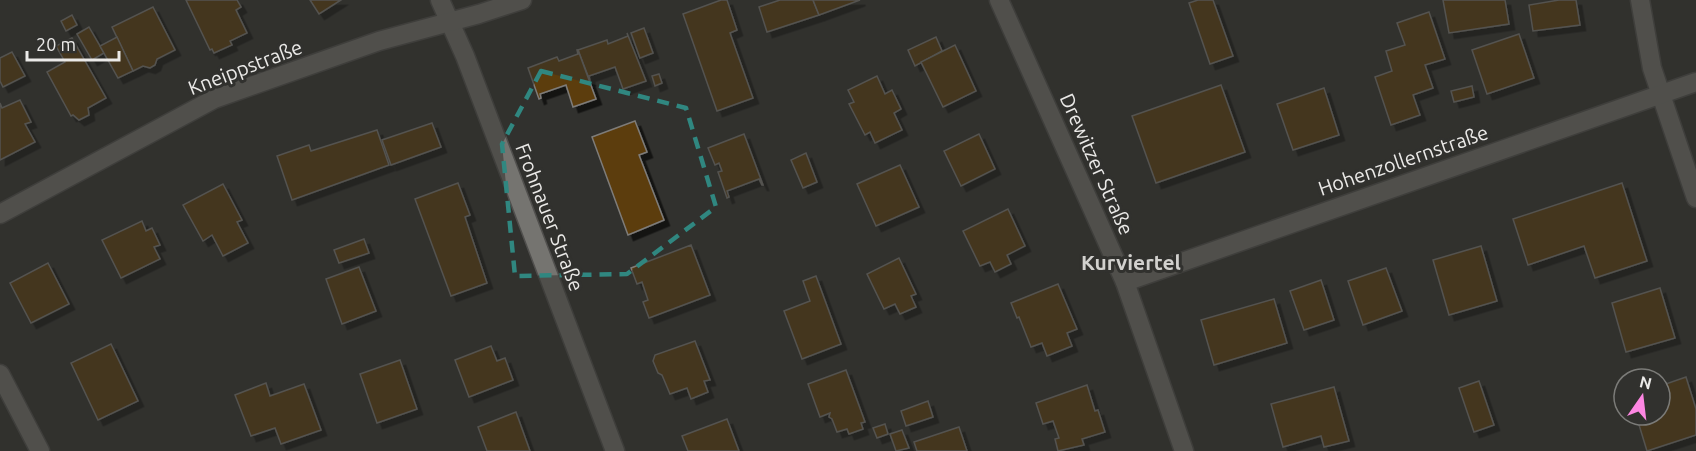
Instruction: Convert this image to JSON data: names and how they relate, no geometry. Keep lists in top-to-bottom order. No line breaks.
{"streets":{"street":["Kneippstraße","Hohenzollernstraße","Drewitzer Straße","Frohnauer Straße"]},"crossings":[["Kneippstraße","Frohnauer Straße"],["Hohenzollernstraße","Drewitzer Straße"]],"districts":["Kurviertel"],"scale_bar":"20 m","north":"top"}
